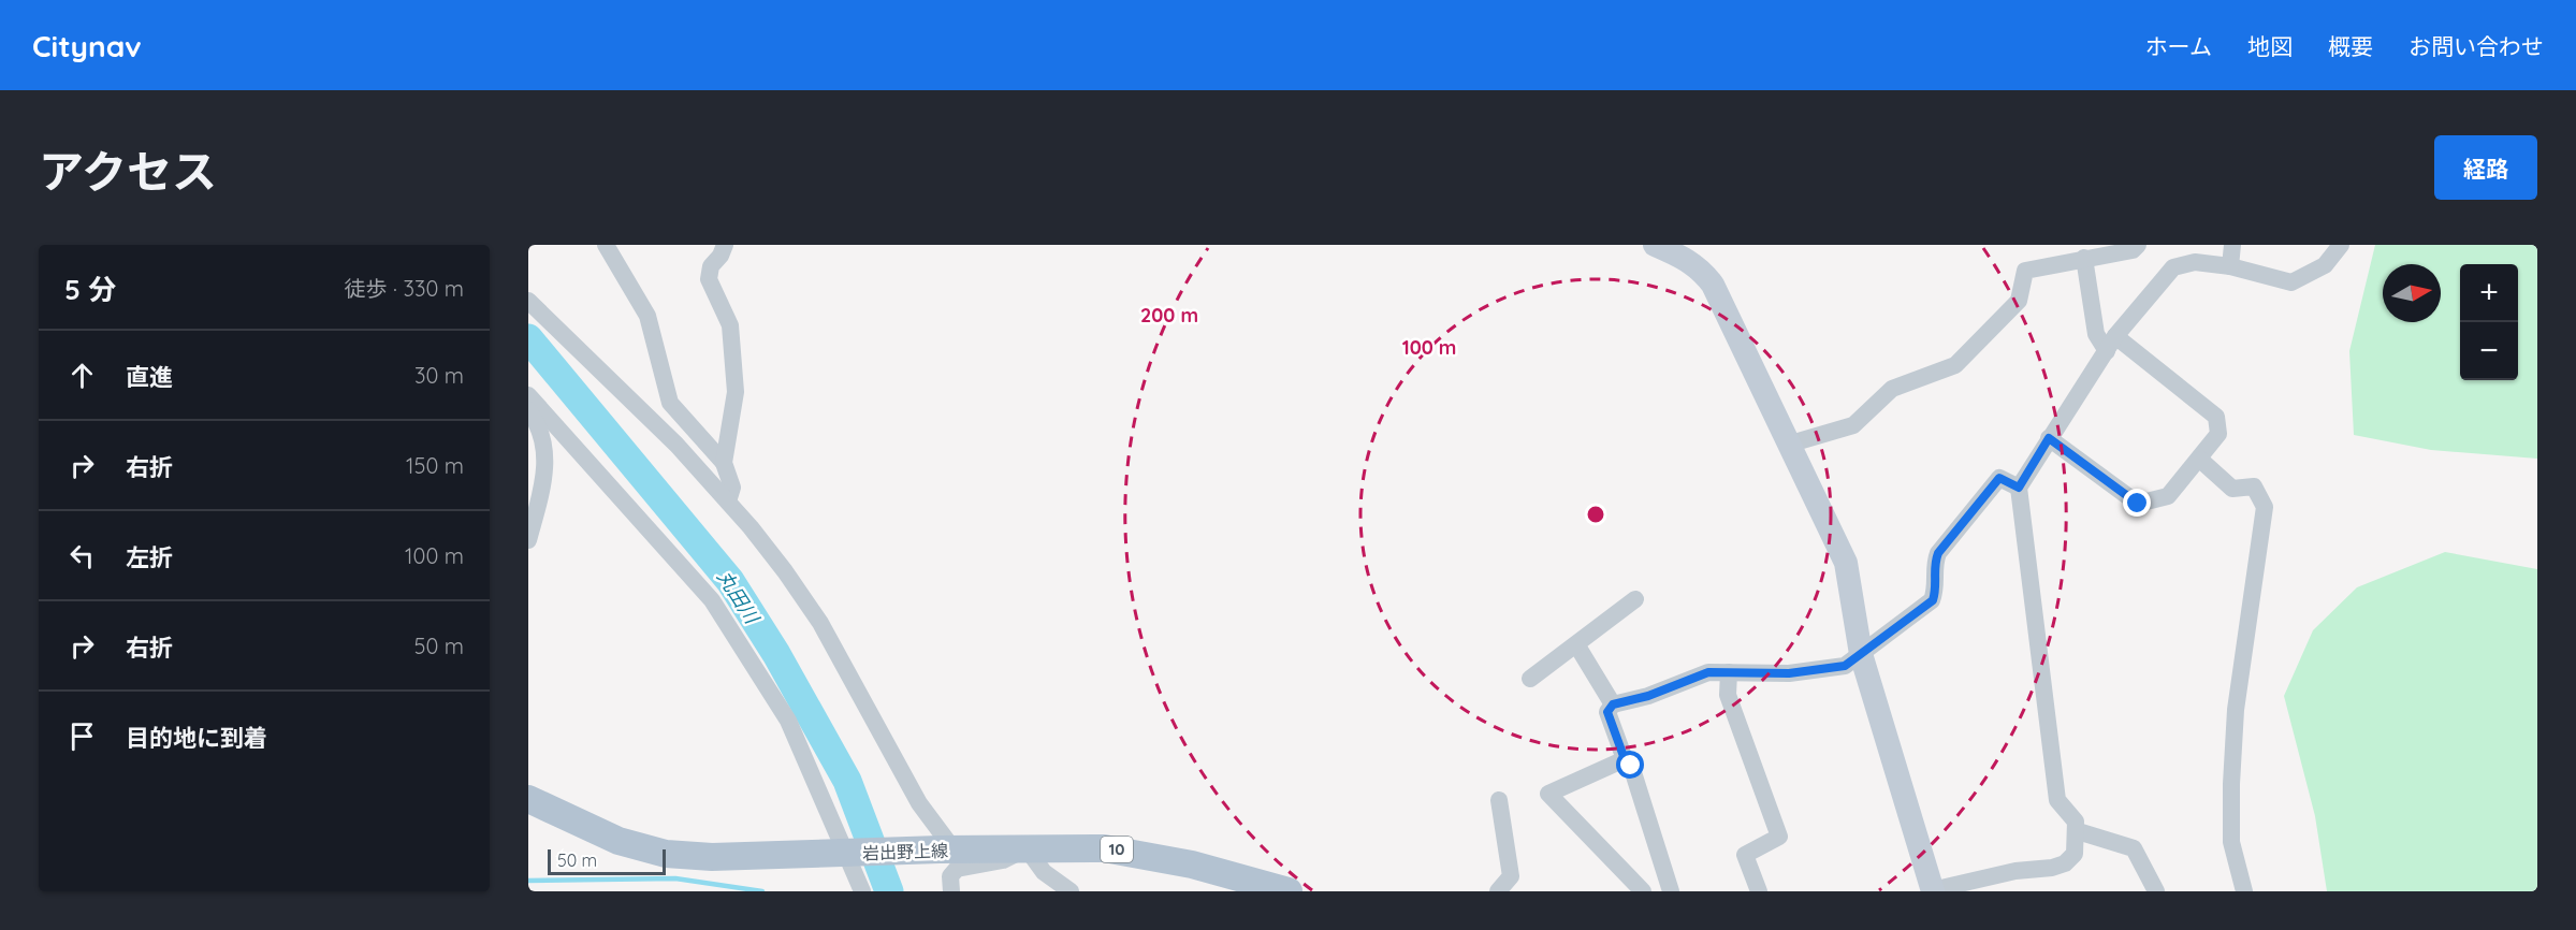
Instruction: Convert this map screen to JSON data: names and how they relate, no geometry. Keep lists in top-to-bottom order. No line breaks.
{"streets":{"main road":["10","岩出野上線"]},"water":["丸田川"],"scale_bar":"50 m","north":"right","page":{"header":"Citynav","nav":["ホーム","地図","概要","お問い合わせ"],"title":"アクセス","buttons":"経路","heading":["5 分","徒歩 · 330 m"],"map_buttons":["+","−"],"list":[["直進","30 m"],["右折","150 m"],["左折","100 m"],["右折","50 m"],"目的地に到着"],"scale":"50 m"},"rings":["200 m","100 m"]}
